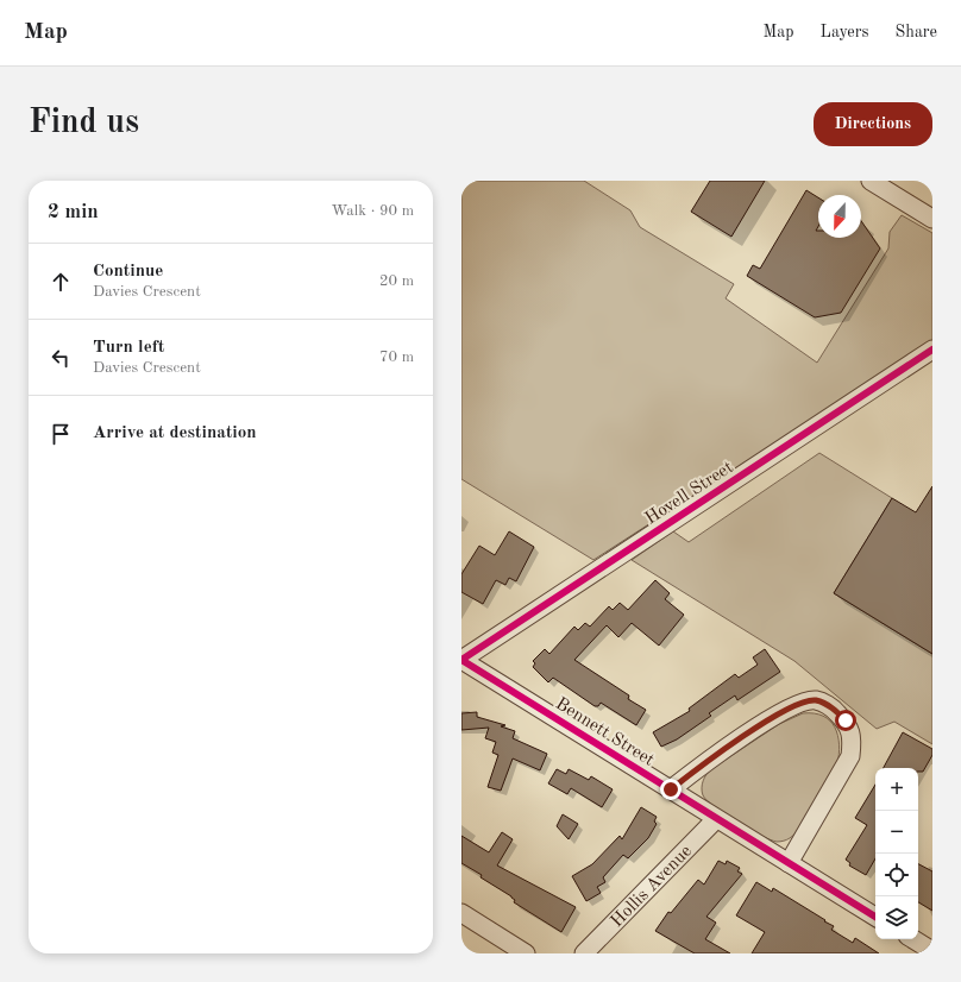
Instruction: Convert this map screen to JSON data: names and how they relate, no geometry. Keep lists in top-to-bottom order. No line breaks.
{"streets":{"street":["Hovell Street","Bennett Street","Hollis Avenue"]},"crossings":[["Hovell Street","Bennett Street"],["Bennett Street","Hollis Avenue"]],"north":"bottom","page":{"header":"Map","nav":["Map","Layers","Share"],"buttons":"Directions","title":"Find us","heading":["2 min","Walk · 90 m"],"list":[["Continue","Davies Crescent","20 m"],["Turn left","Davies Crescent","70 m"],"Arrive at destination"],"map_buttons":["+","−"]}}
